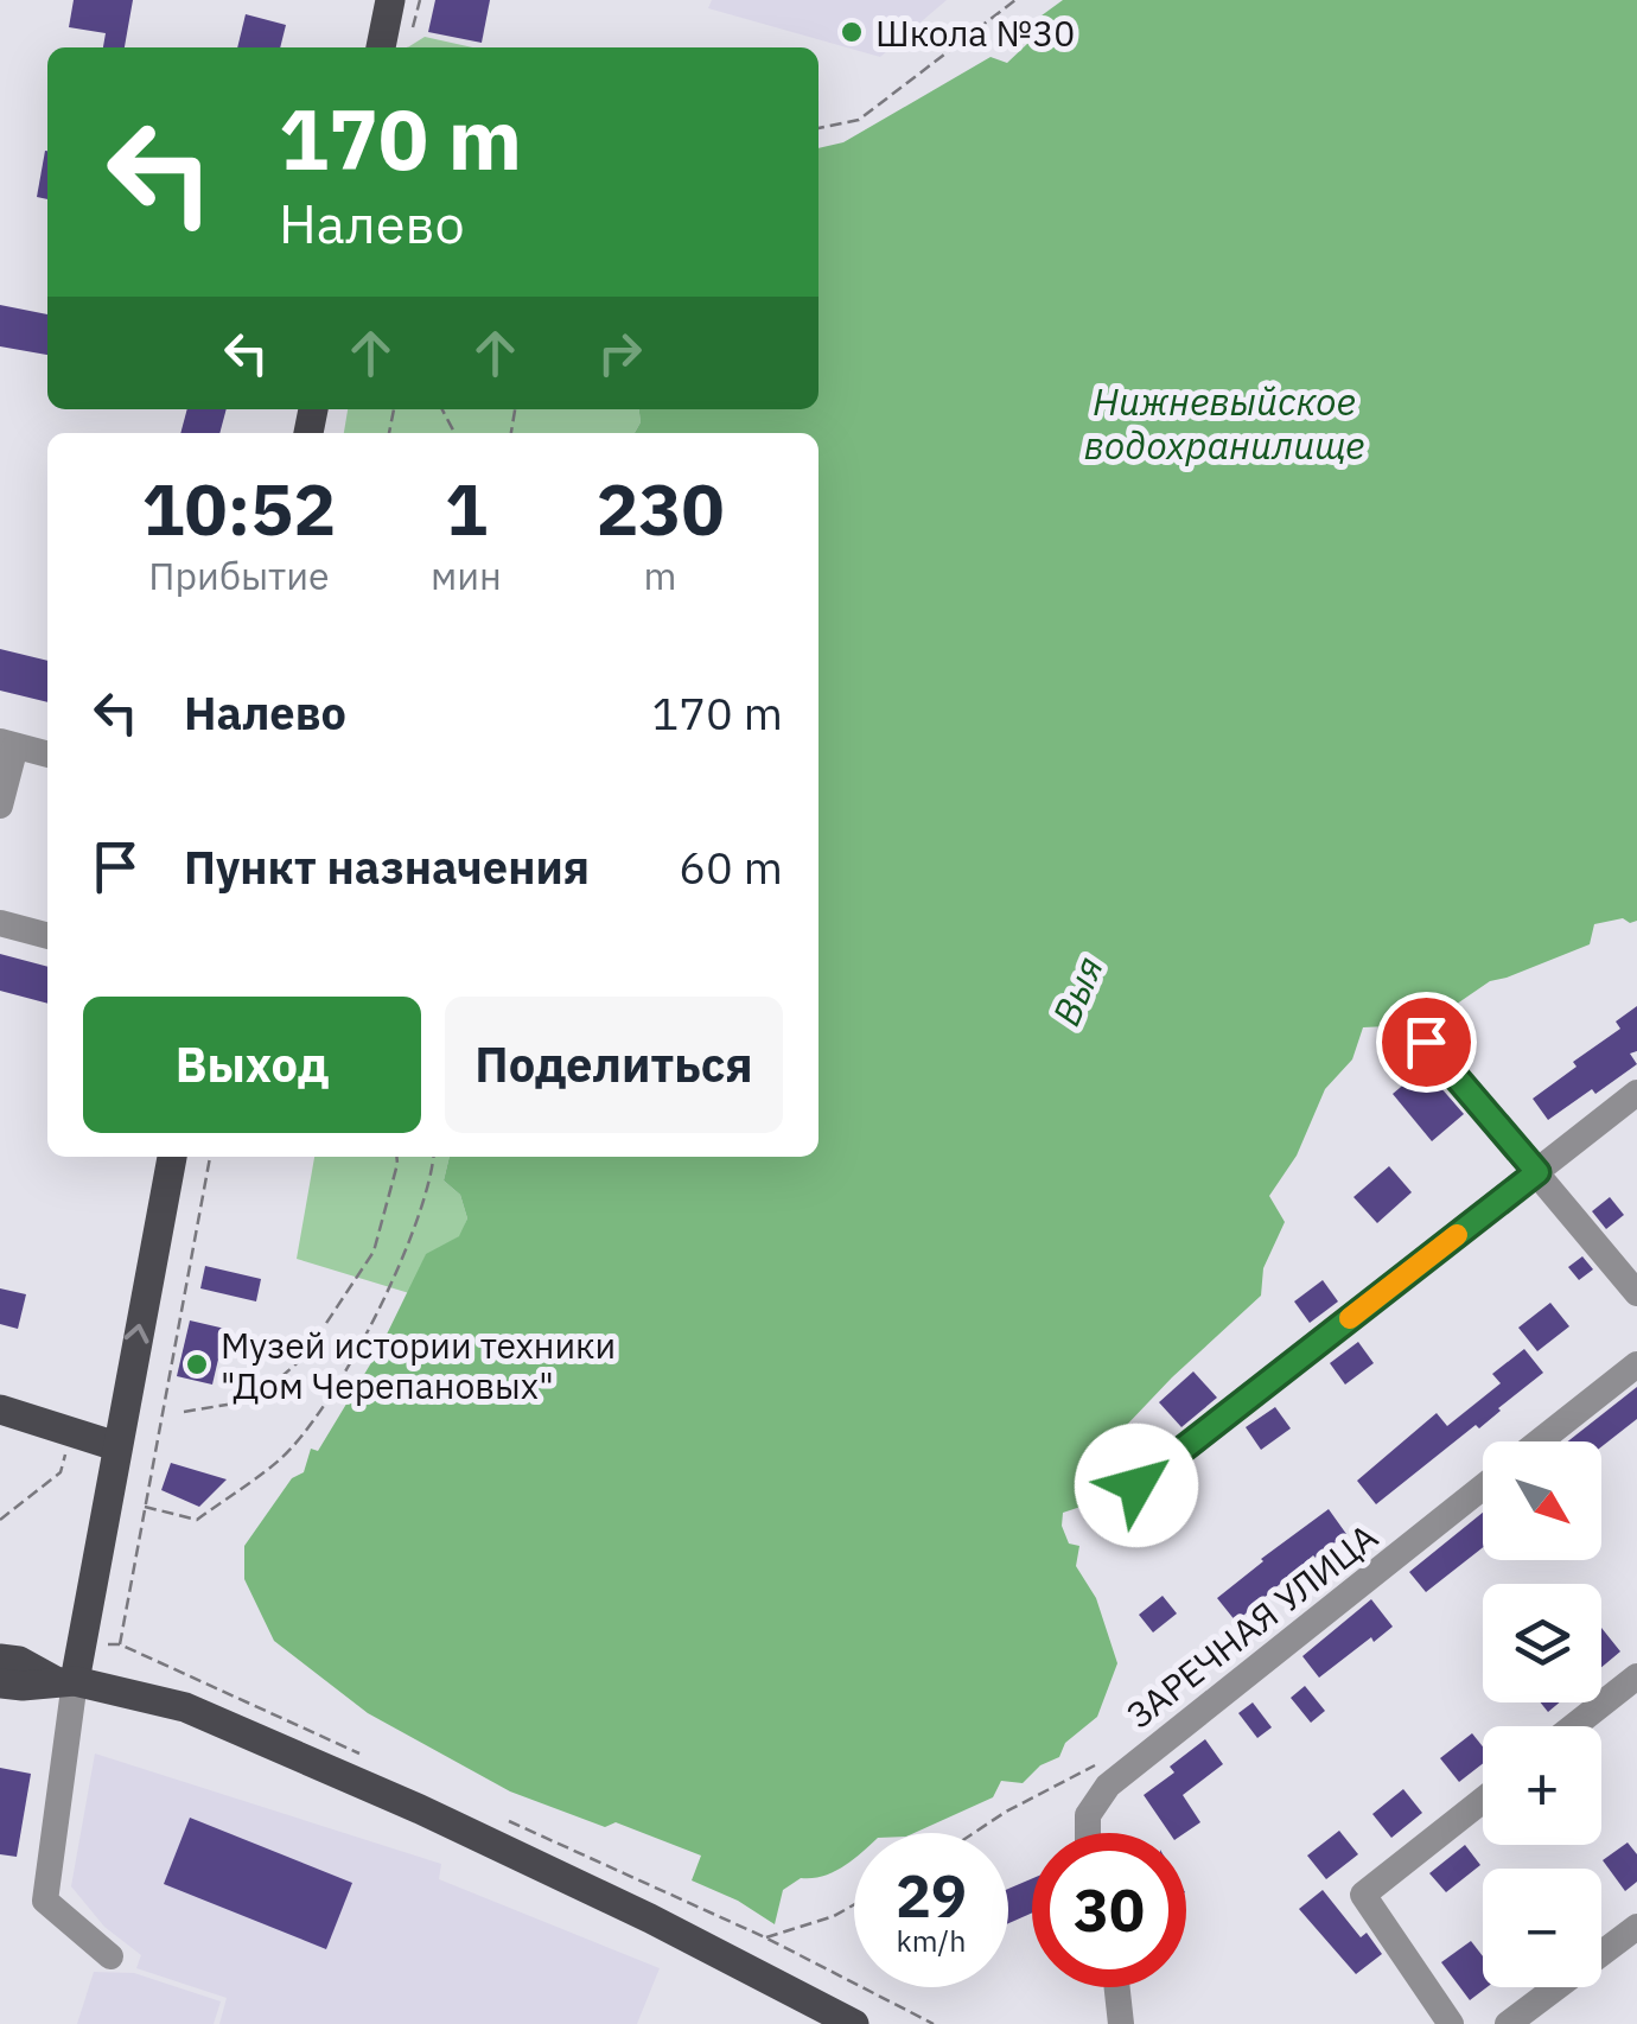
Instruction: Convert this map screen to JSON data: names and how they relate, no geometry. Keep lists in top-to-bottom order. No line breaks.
{"streets":{"street":["ЗАРЕЧНАЯ УЛИЦА"]},"water":["Нижневыйское водохранилище","Выя"],"places":["Школа №30","Музей истории техники \"Дом Черепановых\""],"north":"bottom right","page":{"turn":["170 m","Налево"],"eta":["10:52","Прибытие","1","мин","230","m"],"list":[{"name":"Налево","value":"170 m"},{"name":"Пункт назначения","value":"60 m"}],"buttons":["Выход","Поделиться"],"map_buttons":["+","−"],"speed":"29 km/h","limit":"30"}}
